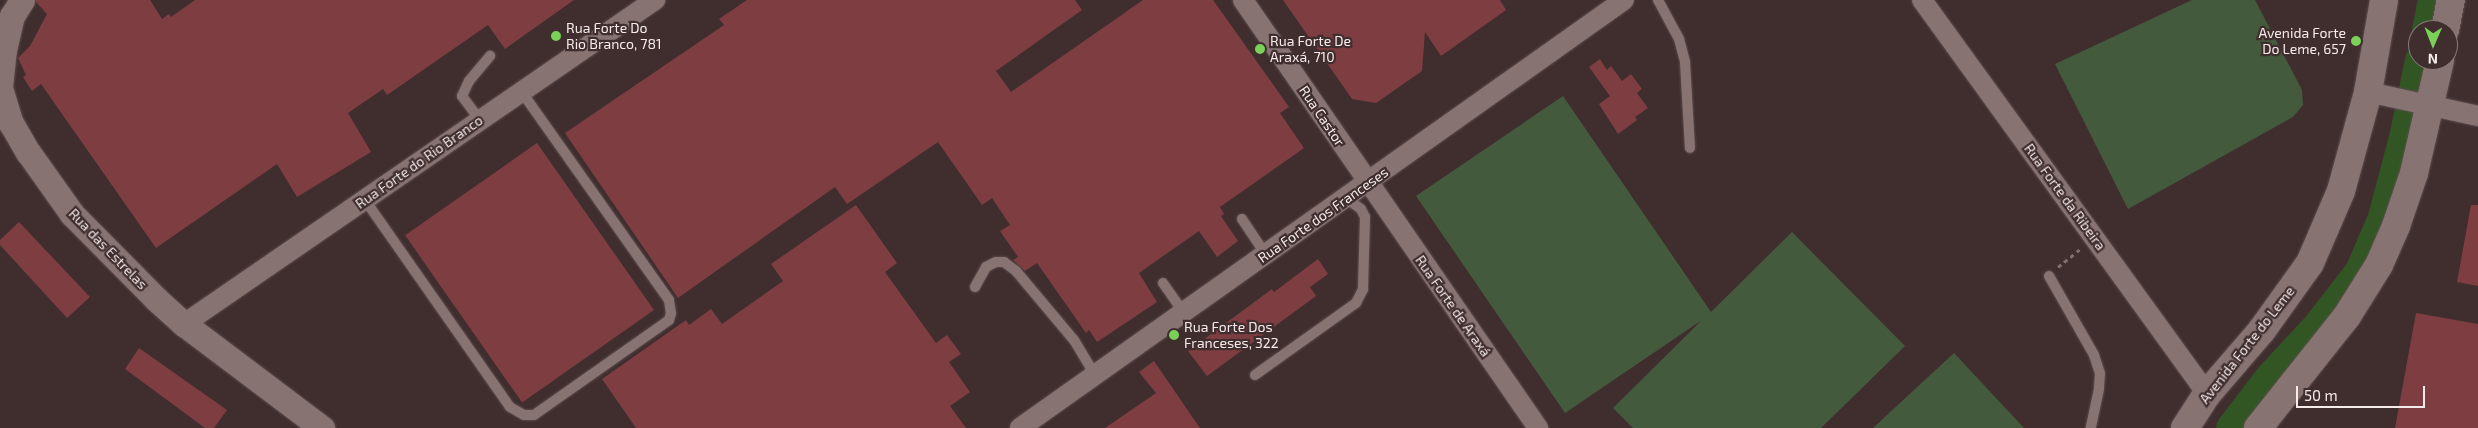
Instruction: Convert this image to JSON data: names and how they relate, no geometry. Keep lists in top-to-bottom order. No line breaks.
{"streets":{"main road":["Avenida Forte do Leme"],"street":["Rua Castor","Rua Forte do Rio Branco","Rua Forte da Ribeira","Rua Forte dos Franceses","Rua das Estrelas","Rua Forte de Araxá"]},"crossings":[["Rua Castor","Rua Forte dos Franceses"],["Rua Castor","Rua Forte de Araxá"],["Rua Forte do Rio Branco","Rua das Estrelas"],["Rua Forte da Ribeira","Avenida Forte do Leme"],["Rua Forte dos Franceses","Rua Forte de Araxá"]],"places":["Rua Forte Do Rio Branco, 781","Avenida Forte Do Leme, 657","Rua Forte De Araxá, 710","Rua Forte Dos Franceses, 322"],"scale_bar":"50 m","north":"bottom"}
